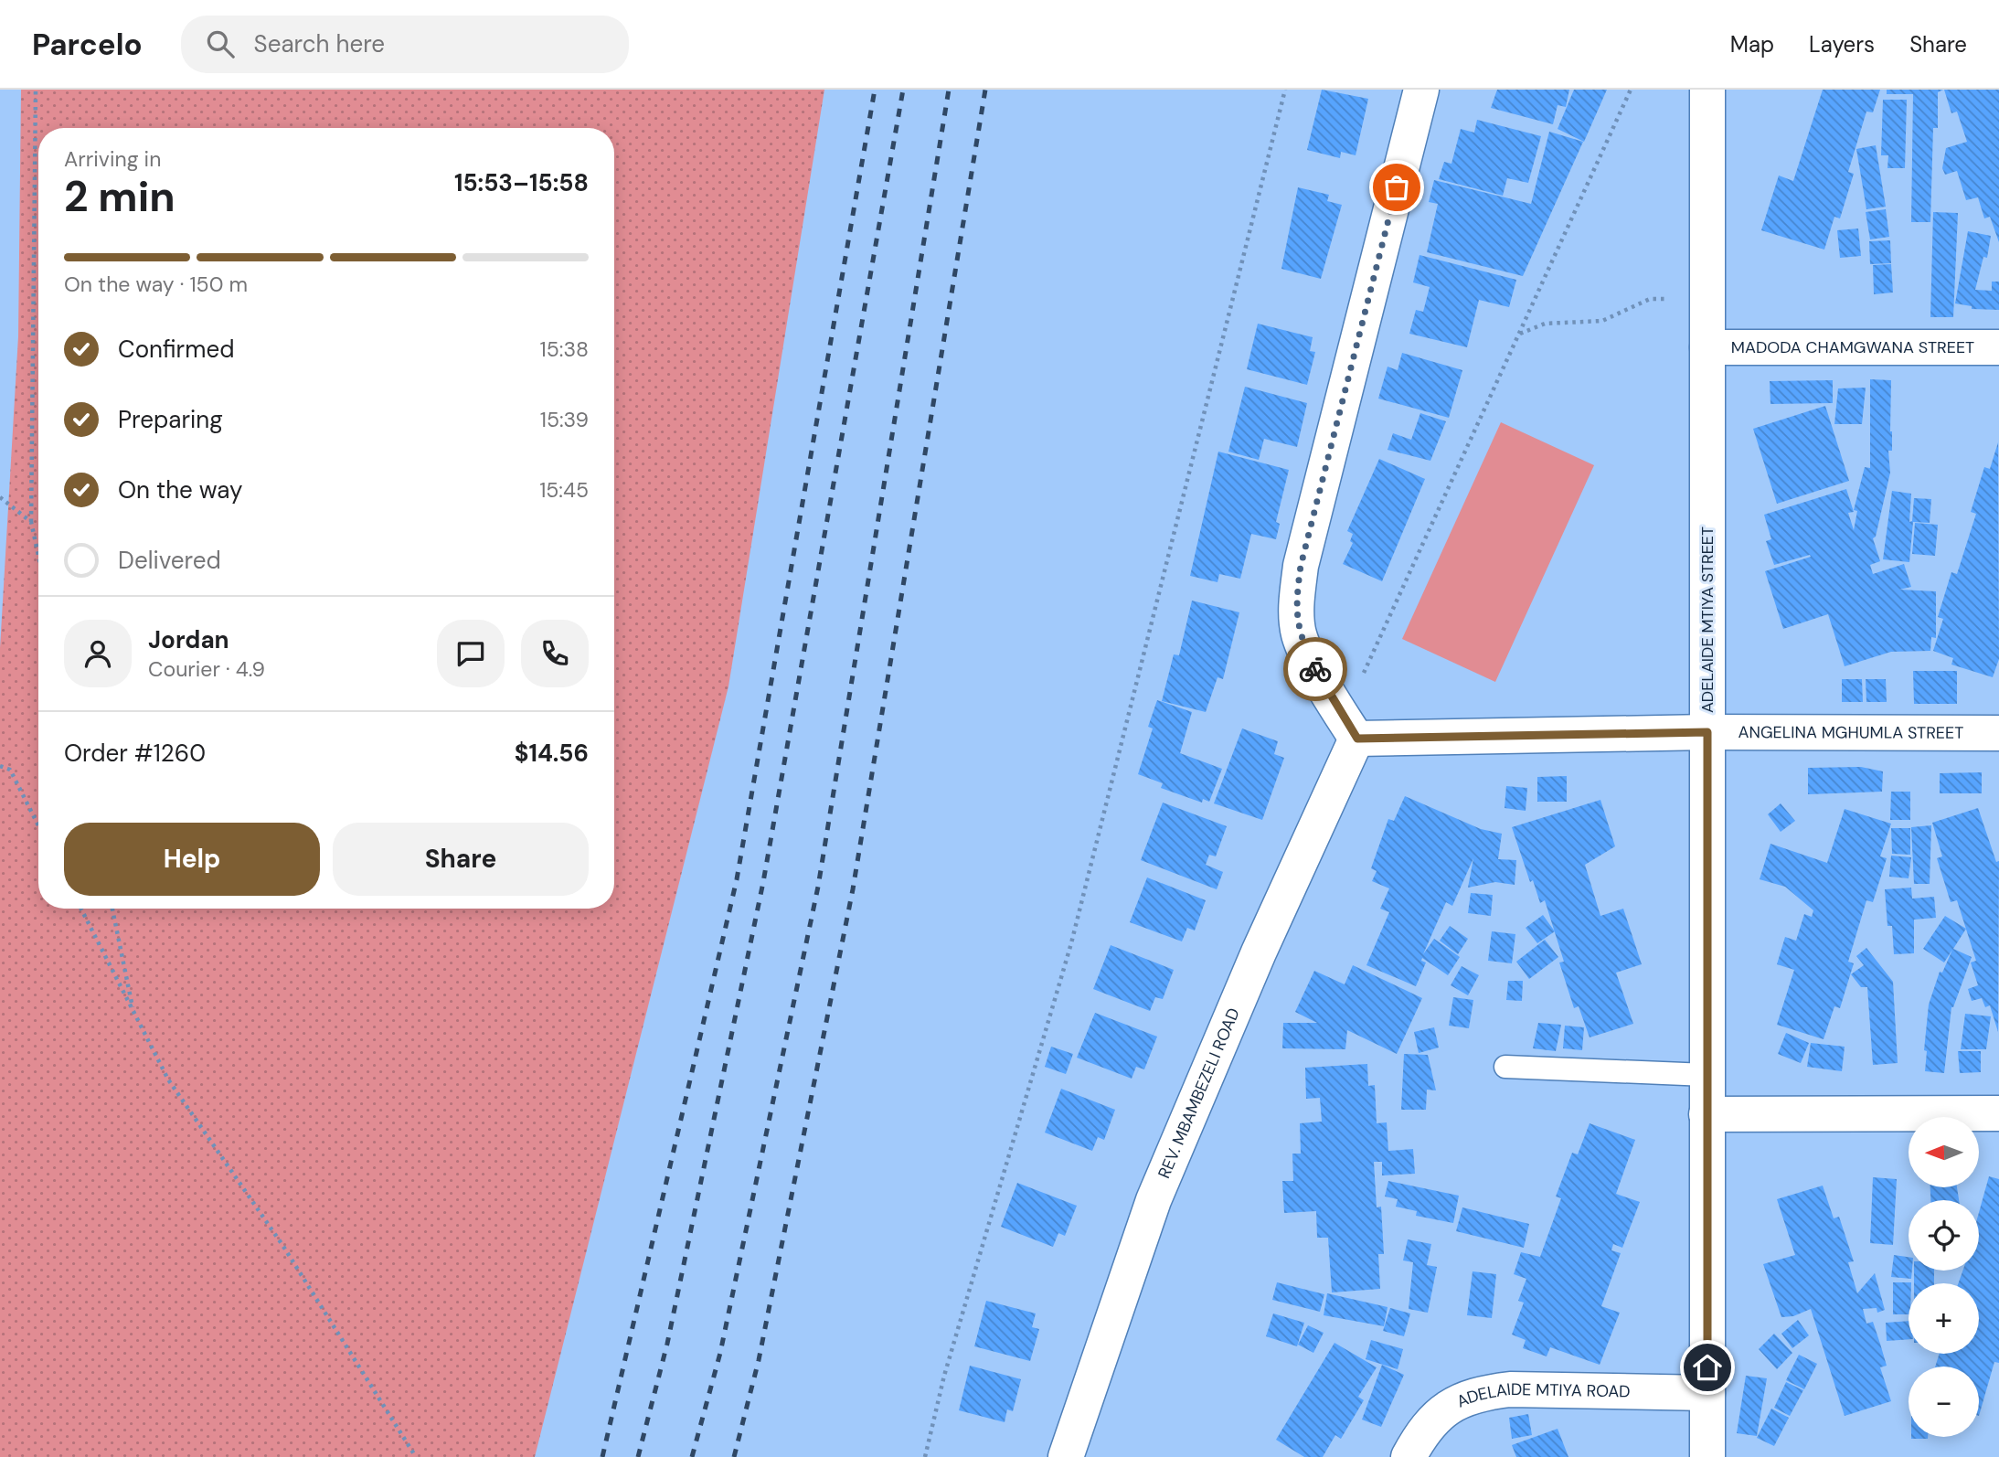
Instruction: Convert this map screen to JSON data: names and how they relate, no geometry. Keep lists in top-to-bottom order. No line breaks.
{"streets":{"street":["MADODA CHAMGWANA STREET","ADELAIDE MTIYA STREET","ANGELINA MGHUMLA STREET","REV. MBAMBEZELI ROAD","ADELAIDE MTIYA ROAD"]},"crossings":[["MADODA CHAMGWANA STREET","ADELAIDE MTIYA STREET"],["ADELAIDE MTIYA STREET","ANGELINA MGHUMLA STREET"],["ADELAIDE MTIYA STREET","ADELAIDE MTIYA ROAD"],["ANGELINA MGHUMLA STREET","REV. MBAMBEZELI ROAD"]],"north":"left","page":{"header":"Parcelo","search":"Search here","nav":["Map","Layers","Share"],"heading":["2 min","Arriving in","15:53–15:58"],"panel":["Jordan","Courier · 4.9","Order #1260","$14.56"],"bar":"On the way · 150 m","list":[["Confirmed","15:38"],["Preparing","15:39"],["On the way","15:45"],"Delivered"],"buttons":["Help","Share"],"map_buttons":["+","−"]}}
